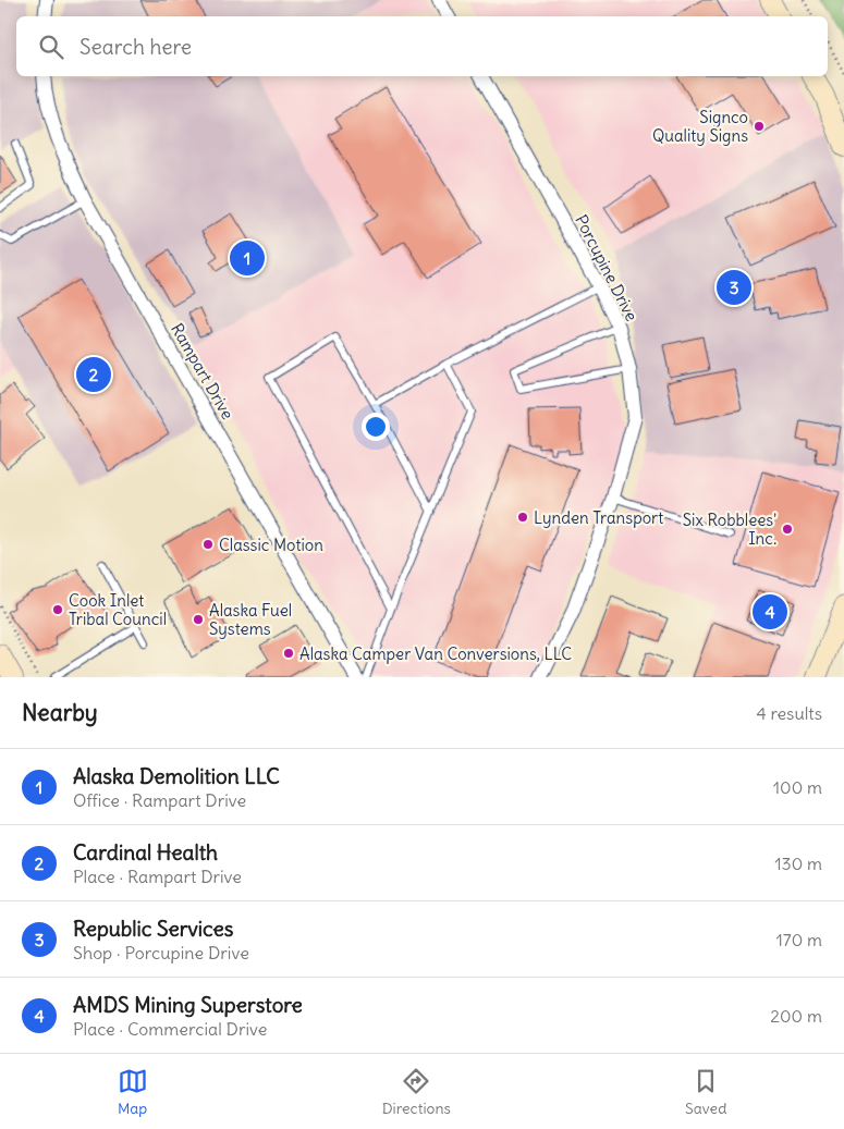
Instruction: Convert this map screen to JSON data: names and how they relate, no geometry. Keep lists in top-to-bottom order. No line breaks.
{"streets":{"street":["Porcupine Drive","Rampart Drive"]},"places":["Signco Quality Signs","Lynden Transport","Six Robblees' Inc.","Classic Motion","Cook Inlet Tribal Council","Alaska Fuel Systems","Alaska Camper Van Conversions, LLC"],"page":{"search":"Search here","pins":["1","3","2","4"],"heading":["Nearby","4 results"],"list":[{"mark":"1","name":"Alaska Demolition LLC","note":"Office · Rampart Drive","value":"100 m"},{"mark":"2","name":"Cardinal Health","note":"Place · Rampart Drive","value":"130 m"},{"mark":"3","name":"Republic Services","note":"Shop · Porcupine Drive","value":"170 m"},{"mark":"4","name":"AMDS Mining Superstore","note":"Place · Commercial Drive","value":"200 m"}],"nav":["Map","Directions","Saved"]}}
